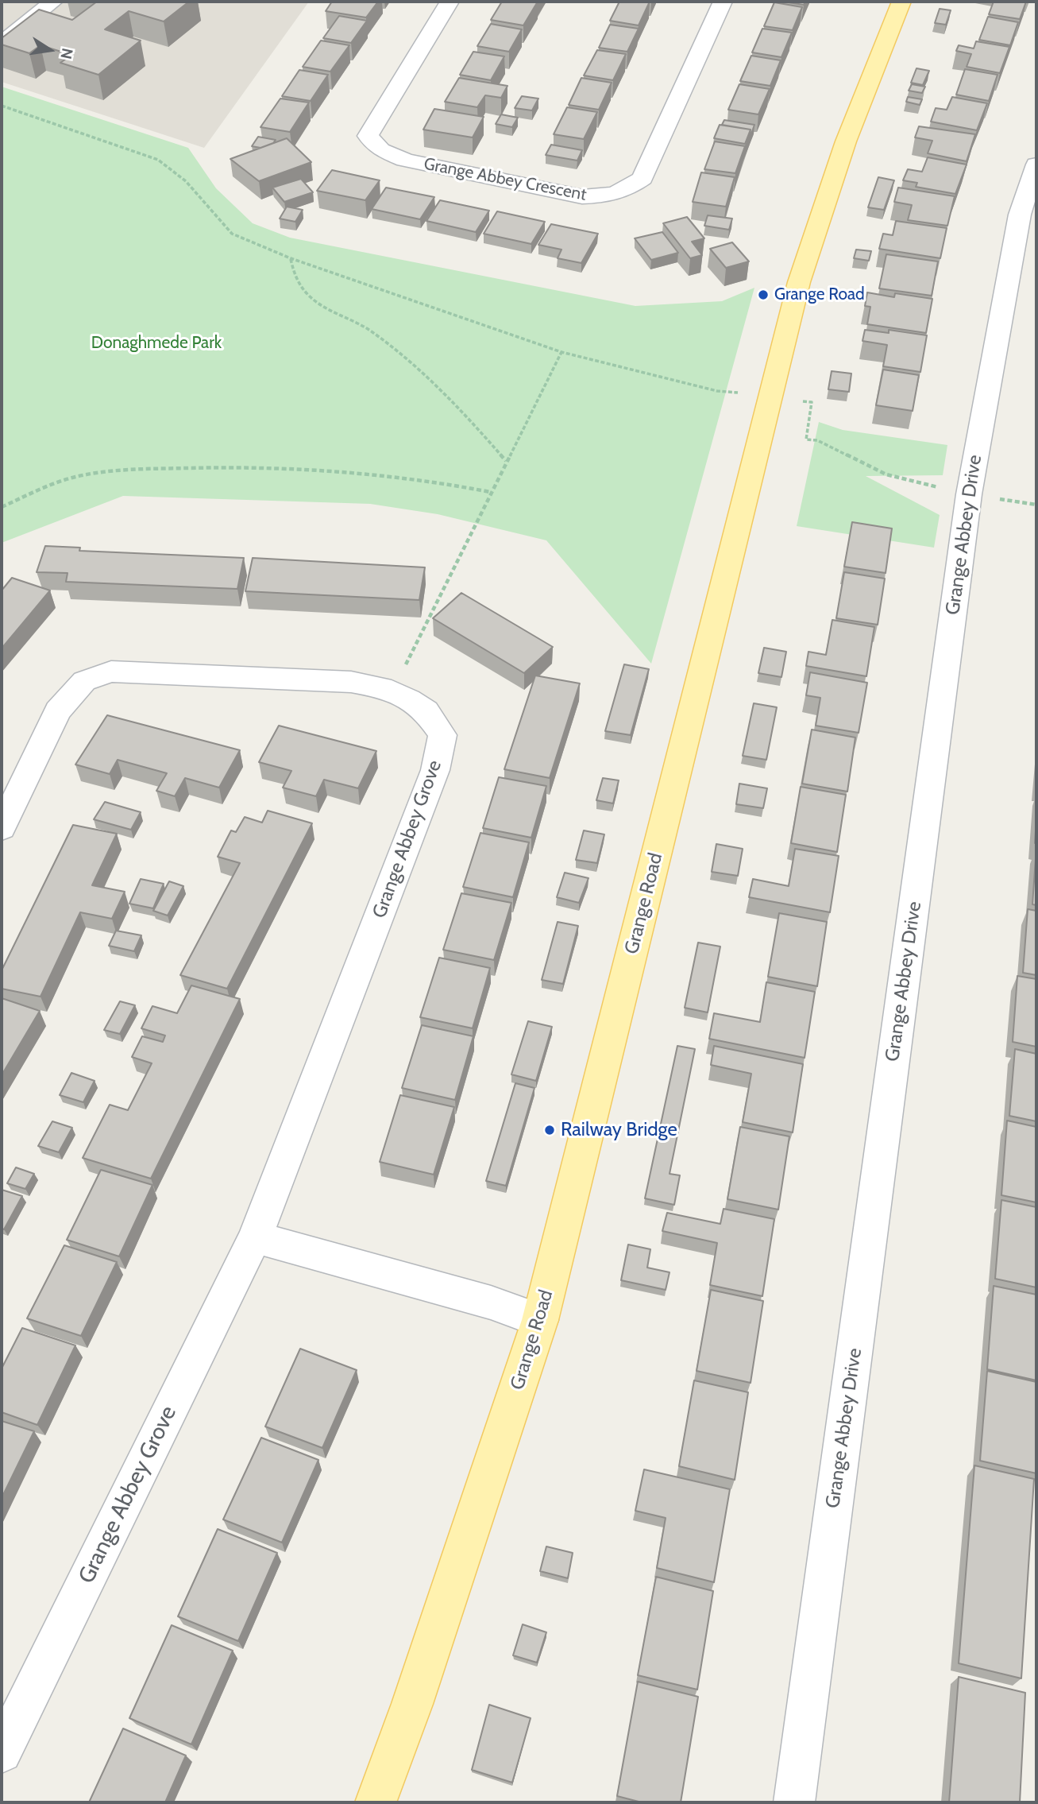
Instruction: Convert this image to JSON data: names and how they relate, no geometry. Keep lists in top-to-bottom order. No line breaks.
{"streets":{"main road":["Grange Road"],"street":["Grange Abbey Crescent","Grange Abbey Drive","Grange Abbey Grove"]},"parks":["Donaghmede Park"],"places":["Grange Road","Railway Bridge"],"north":"right"}
